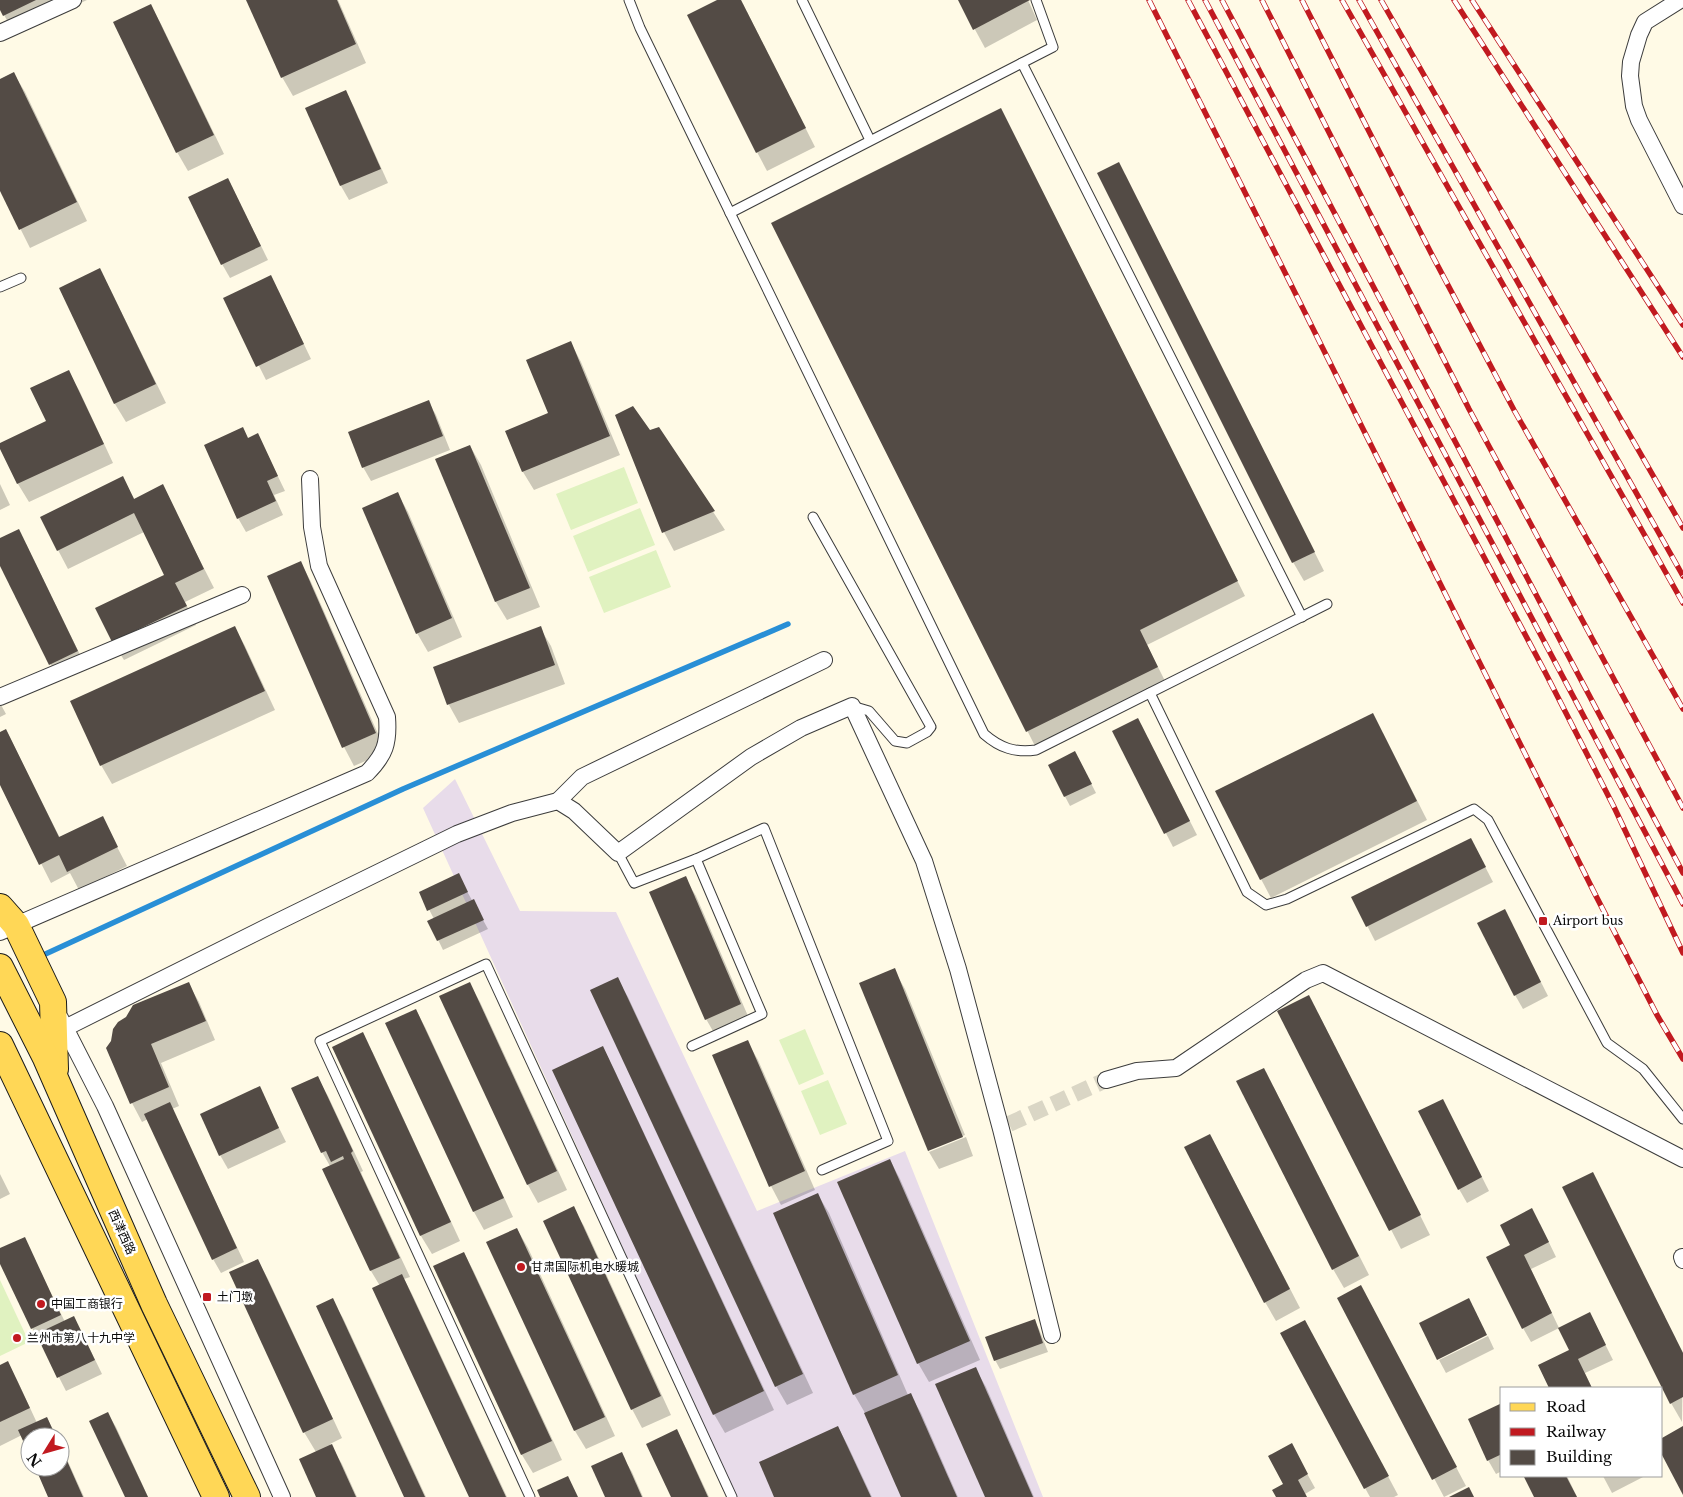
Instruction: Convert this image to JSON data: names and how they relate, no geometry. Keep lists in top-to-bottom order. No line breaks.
{"streets":{"main road":["西津西路"]},"places":{"transit":["Airport bus","土门墩"],"other":["甘肃国际机电水暖城","中国工商银行","兰州市第八十九中学"]},"legend":["Road","Railway","Building"],"north":"bottom left"}
